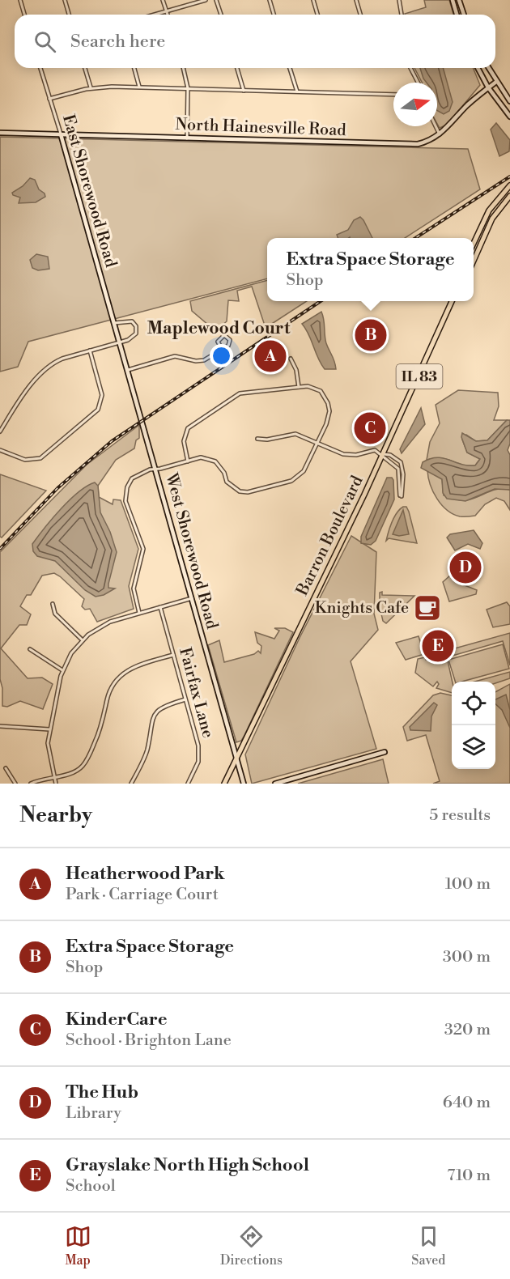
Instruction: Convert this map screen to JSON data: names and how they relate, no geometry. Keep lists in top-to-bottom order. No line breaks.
{"streets":{"main road":["North Hainesville Road","East Shorewood Road","IL 83","Barron Boulevard","West Shorewood Road"],"street":["Fairfax Lane"]},"crossings":[["North Hainesville Road","East Shorewood Road"],["East Shorewood Road","West Shorewood Road"],["Barron Boulevard","West Shorewood Road"]],"districts":["Maplewood Court"],"places":{"cafe":["Knights Cafe"]},"north":"right","page":{"search":"Search here","popup":["Extra Space Storage","Shop"],"pins":["B","A","C","D","E"],"heading":["Nearby","5 results"],"list":[{"mark":"A","name":"Heatherwood Park","note":"Park · Carriage Court","value":"100 m"},{"mark":"B","name":"Extra Space Storage","note":"Shop","value":"300 m"},{"mark":"C","name":"KinderCare","note":"School · Brighton Lane","value":"320 m"},{"mark":"D","name":"The Hub","note":"Library","value":"640 m"},{"mark":"E","name":"Grayslake North High School","note":"School","value":"710 m"}],"nav":["Map","Directions","Saved"]}}
